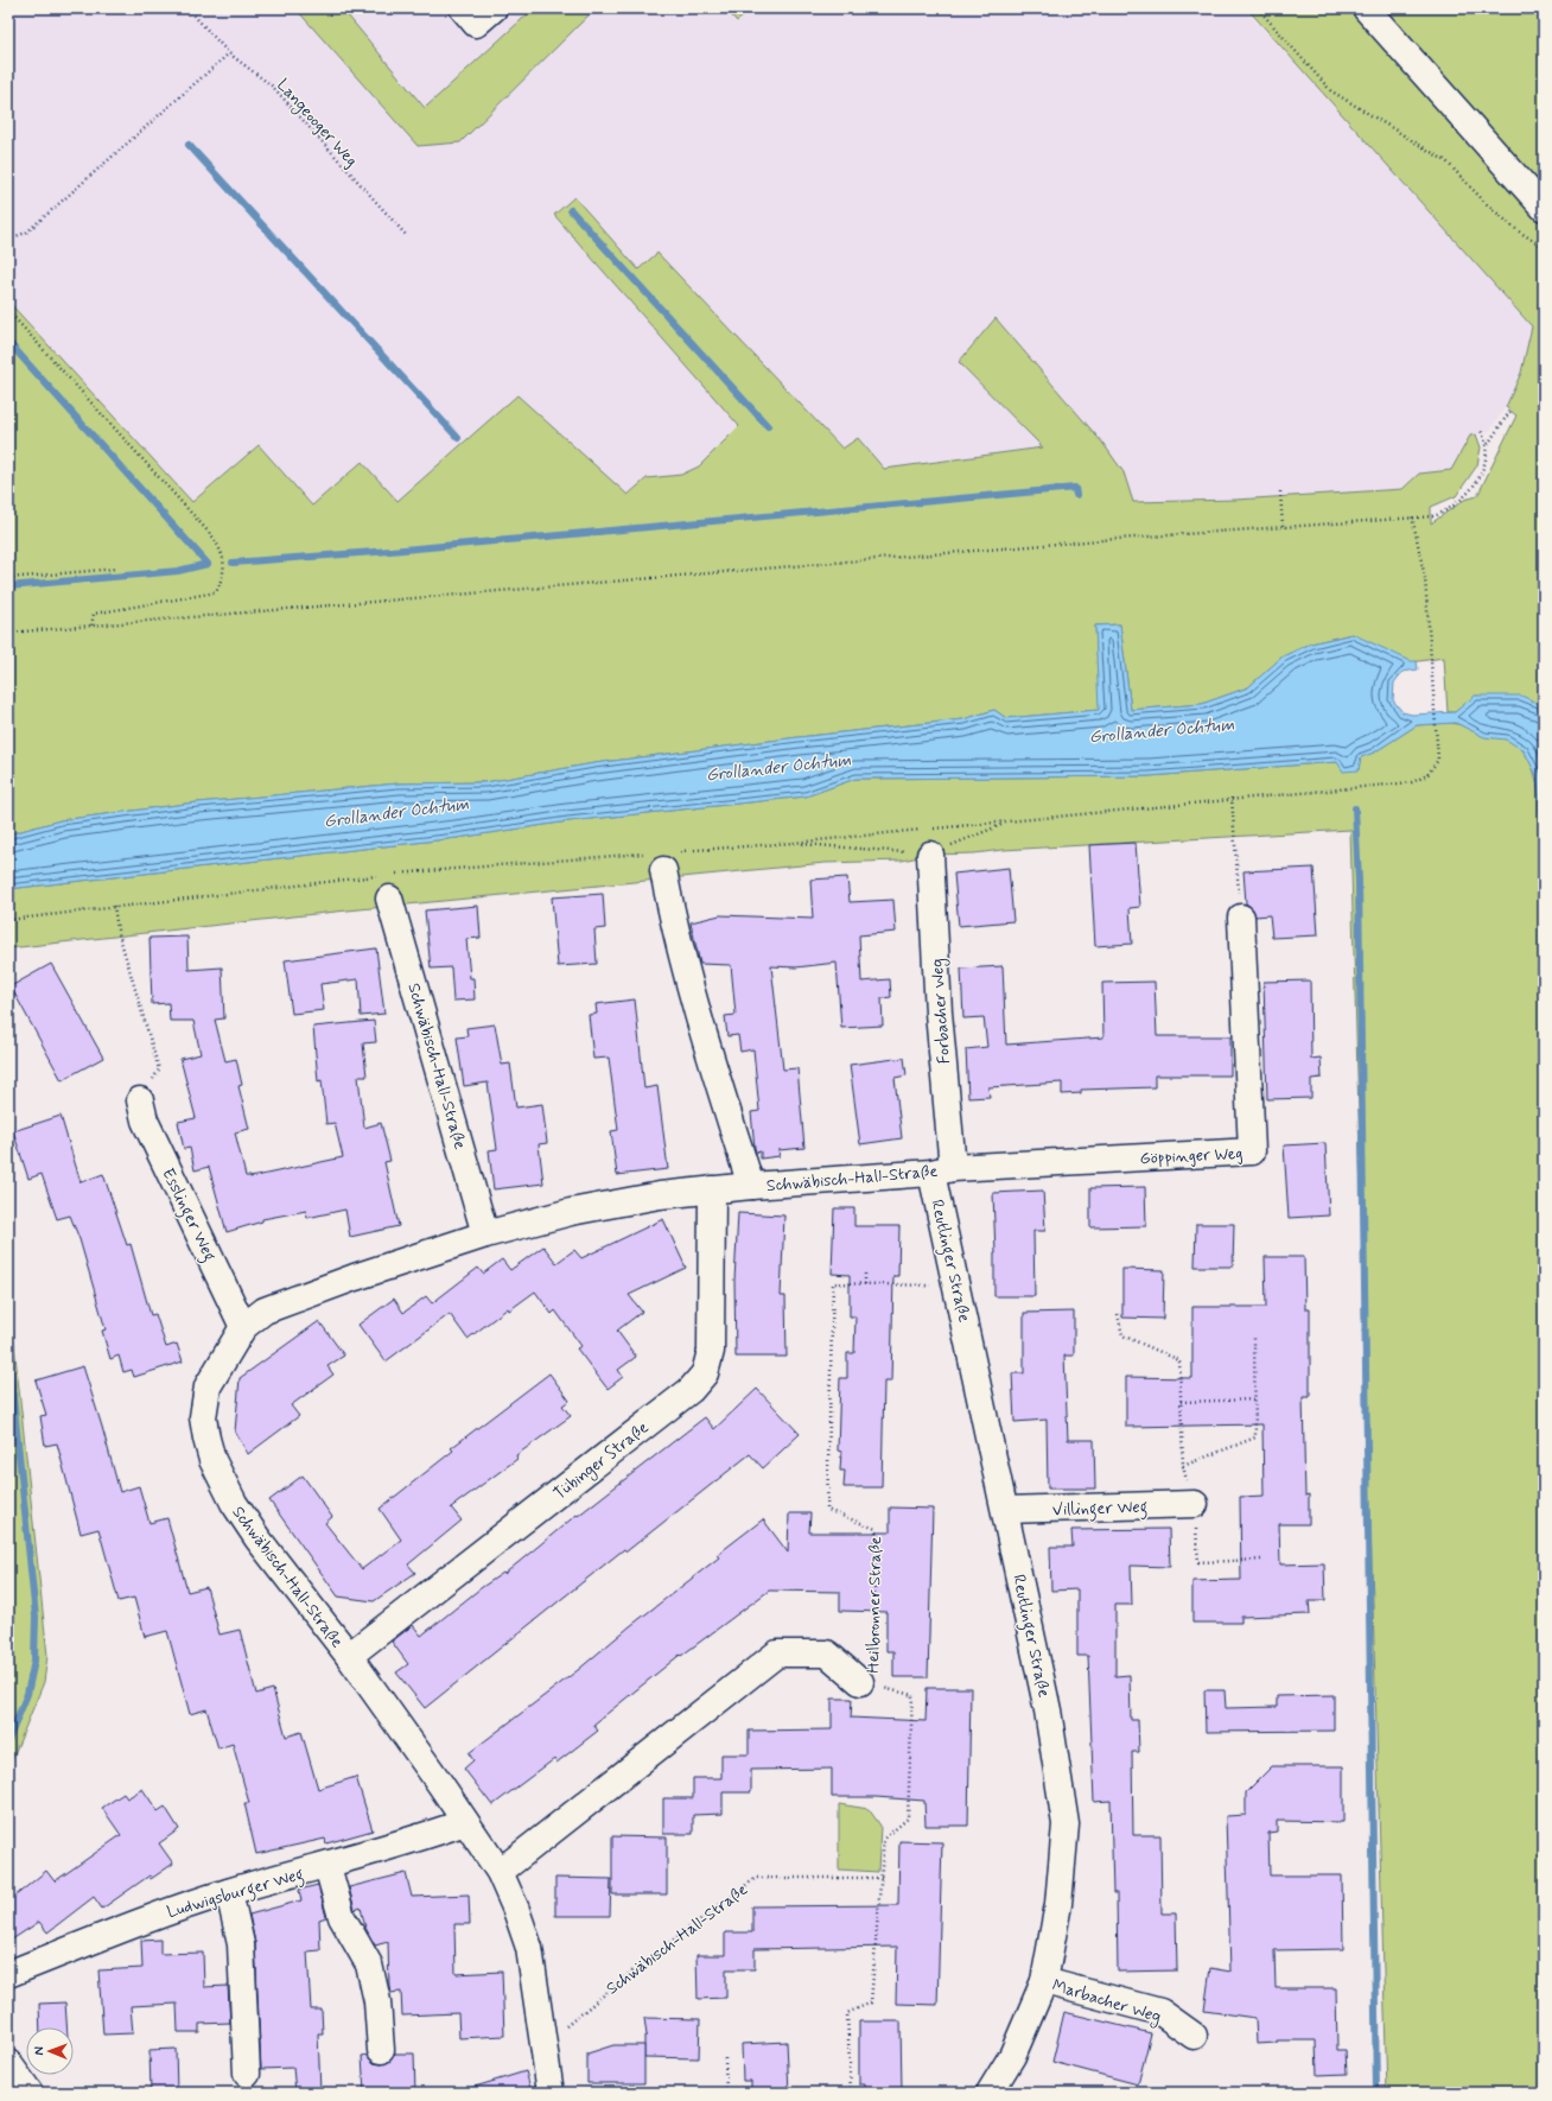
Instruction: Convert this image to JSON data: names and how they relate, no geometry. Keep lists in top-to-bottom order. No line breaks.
{"streets":{"street":["Forbacher Weg","Schwäbisch-Hall-Straße","Göppinger Weg","Esslinger Weg","Reutlinger Straße","Tübinger Straße","Villinger Weg","Heilbronner Straße","Ludwigsburger Weg","Marbacher Weg"],"path":["Langeooger Weg"]},"crossings":[["Forbacher Weg","Schwäbisch-Hall-Straße"],["Forbacher Weg","Göppinger Weg"],["Forbacher Weg","Reutlinger Straße"],["Schwäbisch-Hall-Straße","Göppinger Weg"],["Schwäbisch-Hall-Straße","Esslinger Weg"],["Schwäbisch-Hall-Straße","Reutlinger Straße"],["Schwäbisch-Hall-Straße","Tübinger Straße"],["Schwäbisch-Hall-Straße","Heilbronner Straße"],["Schwäbisch-Hall-Straße","Ludwigsburger Weg"],["Göppinger Weg","Reutlinger Straße"],["Reutlinger Straße","Villinger Weg"],["Reutlinger Straße","Marbacher Weg"]],"water":["Grollander Ochtum"],"north":"left"}
